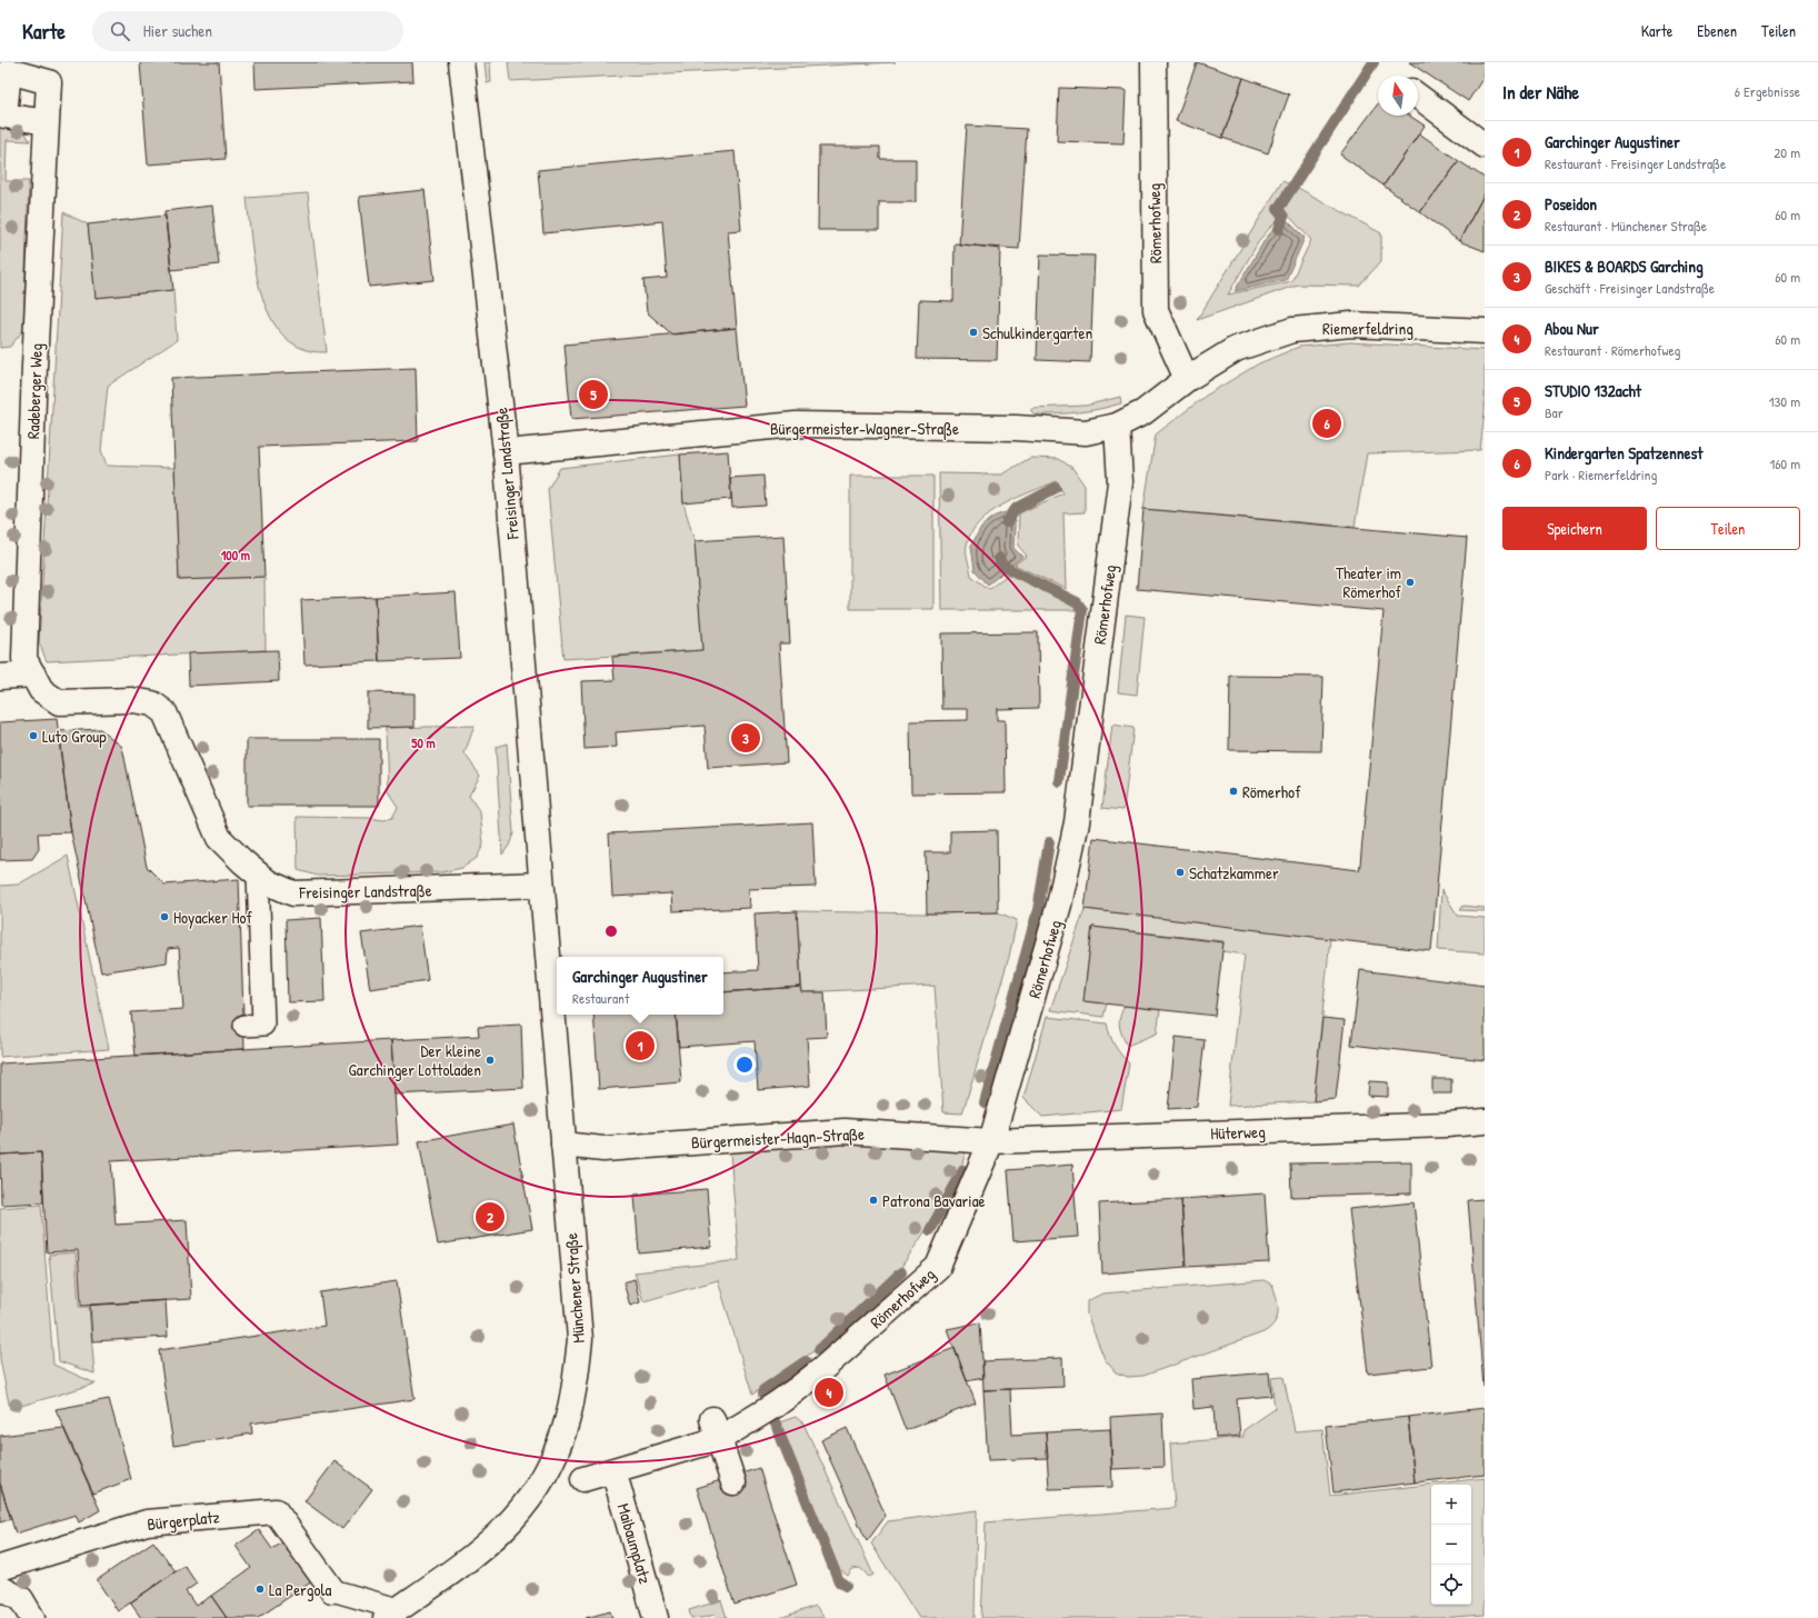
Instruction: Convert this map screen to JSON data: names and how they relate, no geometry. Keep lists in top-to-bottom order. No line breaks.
{"streets":{"street":["Römerhofweg","Riemerfeldring","Radeberger Weg","Bürgermeister-Wagner-Straße","Freisinger Landstraße","Hüterweg","Bürgermeister-Hagn-Straße","Münchener Straße","Bürgerplatz","Maibaumplatz"]},"crossings":[["Römerhofweg","Riemerfeldring"],["Römerhofweg","Bürgermeister-Wagner-Straße"],["Römerhofweg","Hüterweg"],["Römerhofweg","Bürgermeister-Hagn-Straße"],["Riemerfeldring","Bürgermeister-Wagner-Straße"],["Radeberger Weg","Freisinger Landstraße"],["Bürgermeister-Wagner-Straße","Freisinger Landstraße"],["Freisinger Landstraße","Bürgermeister-Hagn-Straße"],["Freisinger Landstraße","Münchener Straße"],["Hüterweg","Bürgermeister-Hagn-Straße"],["Bürgermeister-Hagn-Straße","Münchener Straße"]],"places":["Schulkindergarten","Theater im Römerhof","Luto Group","Römerhof","Schatzkammer","Hoyacker Hof","Der kleine Garchinger Lottoladen","Patrona Bavariae","La Pergola"],"north":"top","page":{"header":"Karte","search":"Hier suchen","nav":["Karte","Ebenen","Teilen"],"heading":["In der Nähe","6 Ergebnisse"],"list":[{"mark":"1","name":"Garchinger Augustiner","note":"Restaurant · Freisinger Landstraße","value":"20 m"},{"mark":"2","name":"Poseidon","note":"Restaurant · Münchener Straße","value":"60 m"},{"mark":"3","name":"BIKES & BOARDS Garching","note":"Geschäft · Freisinger Landstraße","value":"60 m"},{"mark":"4","name":"Abou Nur","note":"Restaurant · Römerhofweg","value":"60 m"},{"mark":"5","name":"STUDIO 132acht","note":"Bar","value":"130 m"},{"mark":"6","name":"Kindergarten Spatzennest","note":"Park · Riemerfeldring","value":"160 m"}],"pins":["5","6","3","1","2","4"],"buttons":["Speichern","Teilen"],"popup":["Garchinger Augustiner","Restaurant"],"map_buttons":["+","−"]},"rings":["100 m","50 m"]}
